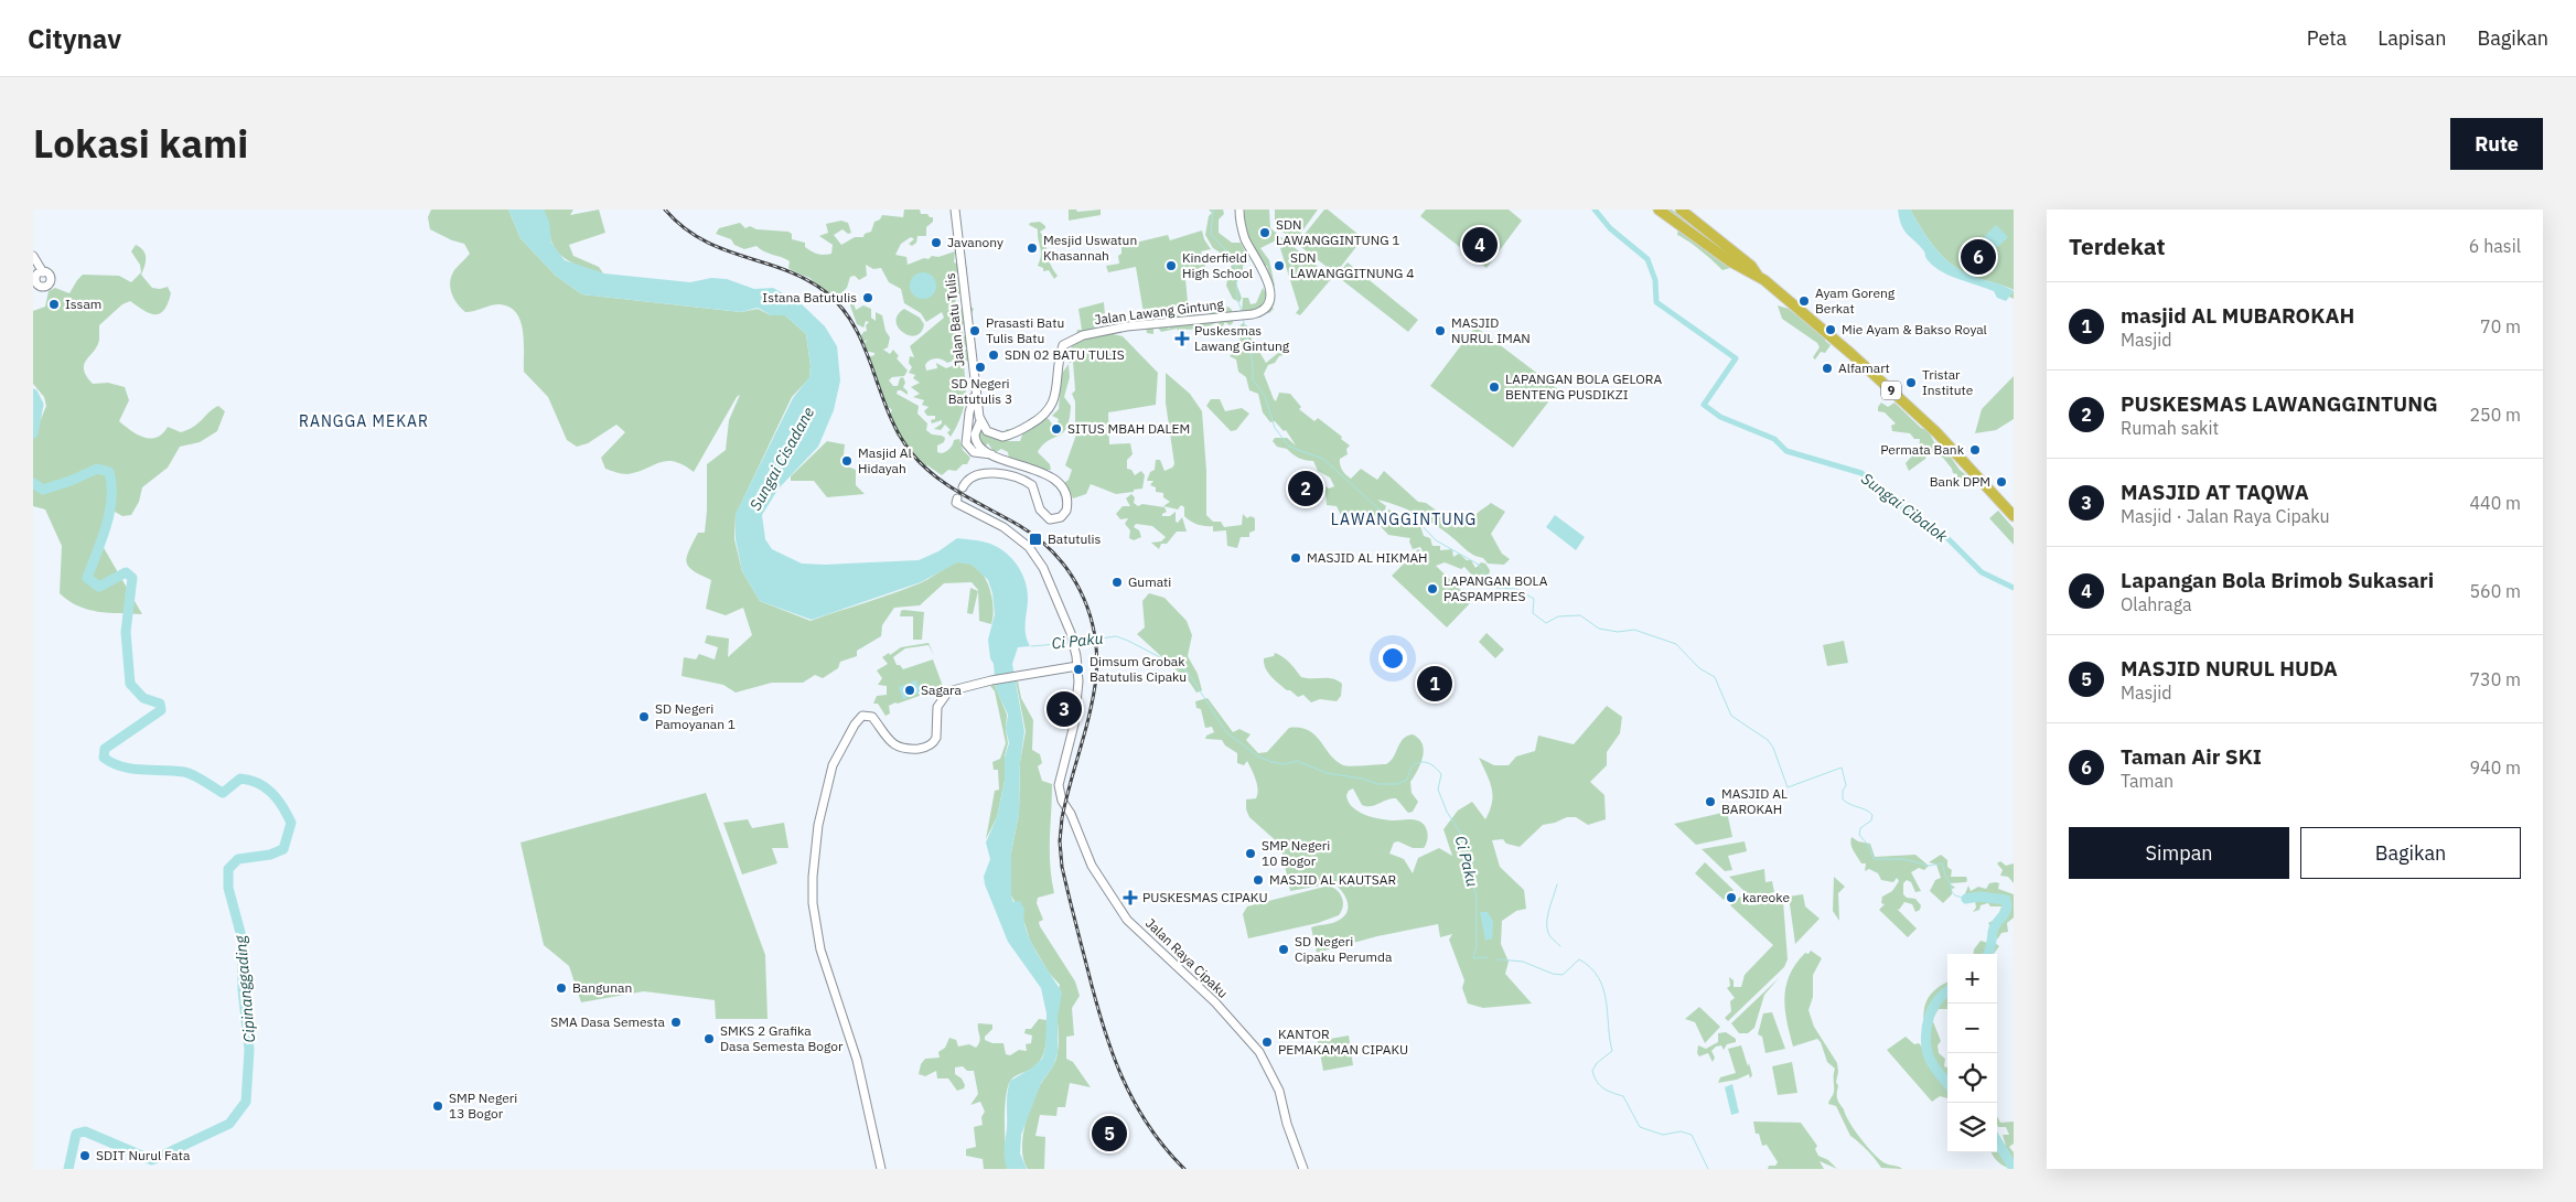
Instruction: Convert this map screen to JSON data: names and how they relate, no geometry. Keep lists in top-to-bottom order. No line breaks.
{"streets":{"highway":["9"],"main road":["Jalan Lawang Gintung","Jalan Batu Tulis","Jalan Raya Cipaku"]},"districts":["RANGGA MEKAR","LAWANGGINTUNG"],"water":["Sungai Cisadane","Sungai Cibalok","Ci Paku","Cipinanggading"],"places":{"other":["SDN LAWANGGINTUNG 1","Javanony","Mesjid Uswatun Khasannah","Kinderfield High School","SDN LAWANGGITNUNG 4","Istana Batutulis","Ayam Goreng Berkat","Issam","Mie Ayam & Bakso Royal","Prasasti Batu Tulis Batu","MASJID NURUL IMAN","SDN 02 BATU TULIS","SD Negeri Batutulis 3","Alfamart","Tristar Institute","LAPANGAN BOLA GELORA BENTENG PUSDIKZI","SITUS MBAH DALEM","Permata Bank","Masjid Al Hidayah","Bank DPM","MASJID AL HIKMAH","Gumati","LAPANGAN BOLA PASPAMPRES","Dimsum Grobak Batutulis Cipaku","Sagara","SD Negeri Pamoyanan 1","MASJID AL BAROKAH","SMP Negeri 10 Bogor","MASJID AL KAUTSAR","kareoke","SD Negeri Cipaku Perumda","Bangunan","SMA Dasa Semesta","SMKS 2 Grafika Dasa Semesta Bogor","KANTOR PEMAKAMAN CIPAKU","SMP Negeri 13 Bogor","SDIT Nurul Fata"],"health":["Puskesmas Lawang Gintung","PUSKESMAS CIPAKU"],"transit":["Batutulis"]},"page":{"header":"Citynav","nav":["Peta","Lapisan","Bagikan"],"title":"Lokasi kami","buttons":["Rute",["Simpan","Bagikan"]],"heading":["Terdekat","6 hasil"],"pins":["4","6","2","1","3","5"],"list":[{"mark":"1","name":"masjid AL MUBAROKAH","note":"Masjid","value":"70 m"},{"mark":"2","name":"PUSKESMAS LAWANGGINTUNG","note":"Rumah sakit","value":"250 m"},{"mark":"3","name":"MASJID AT TAQWA","note":"Masjid · Jalan Raya Cipaku","value":"440 m"},{"mark":"4","name":"Lapangan Bola Brimob Sukasari","note":"Olahraga","value":"560 m"},{"mark":"5","name":"MASJID NURUL HUDA","note":"Masjid","value":"730 m"},{"mark":"6","name":"Taman Air SKI","note":"Taman","value":"940 m"}],"map_buttons":["+","−"]}}
